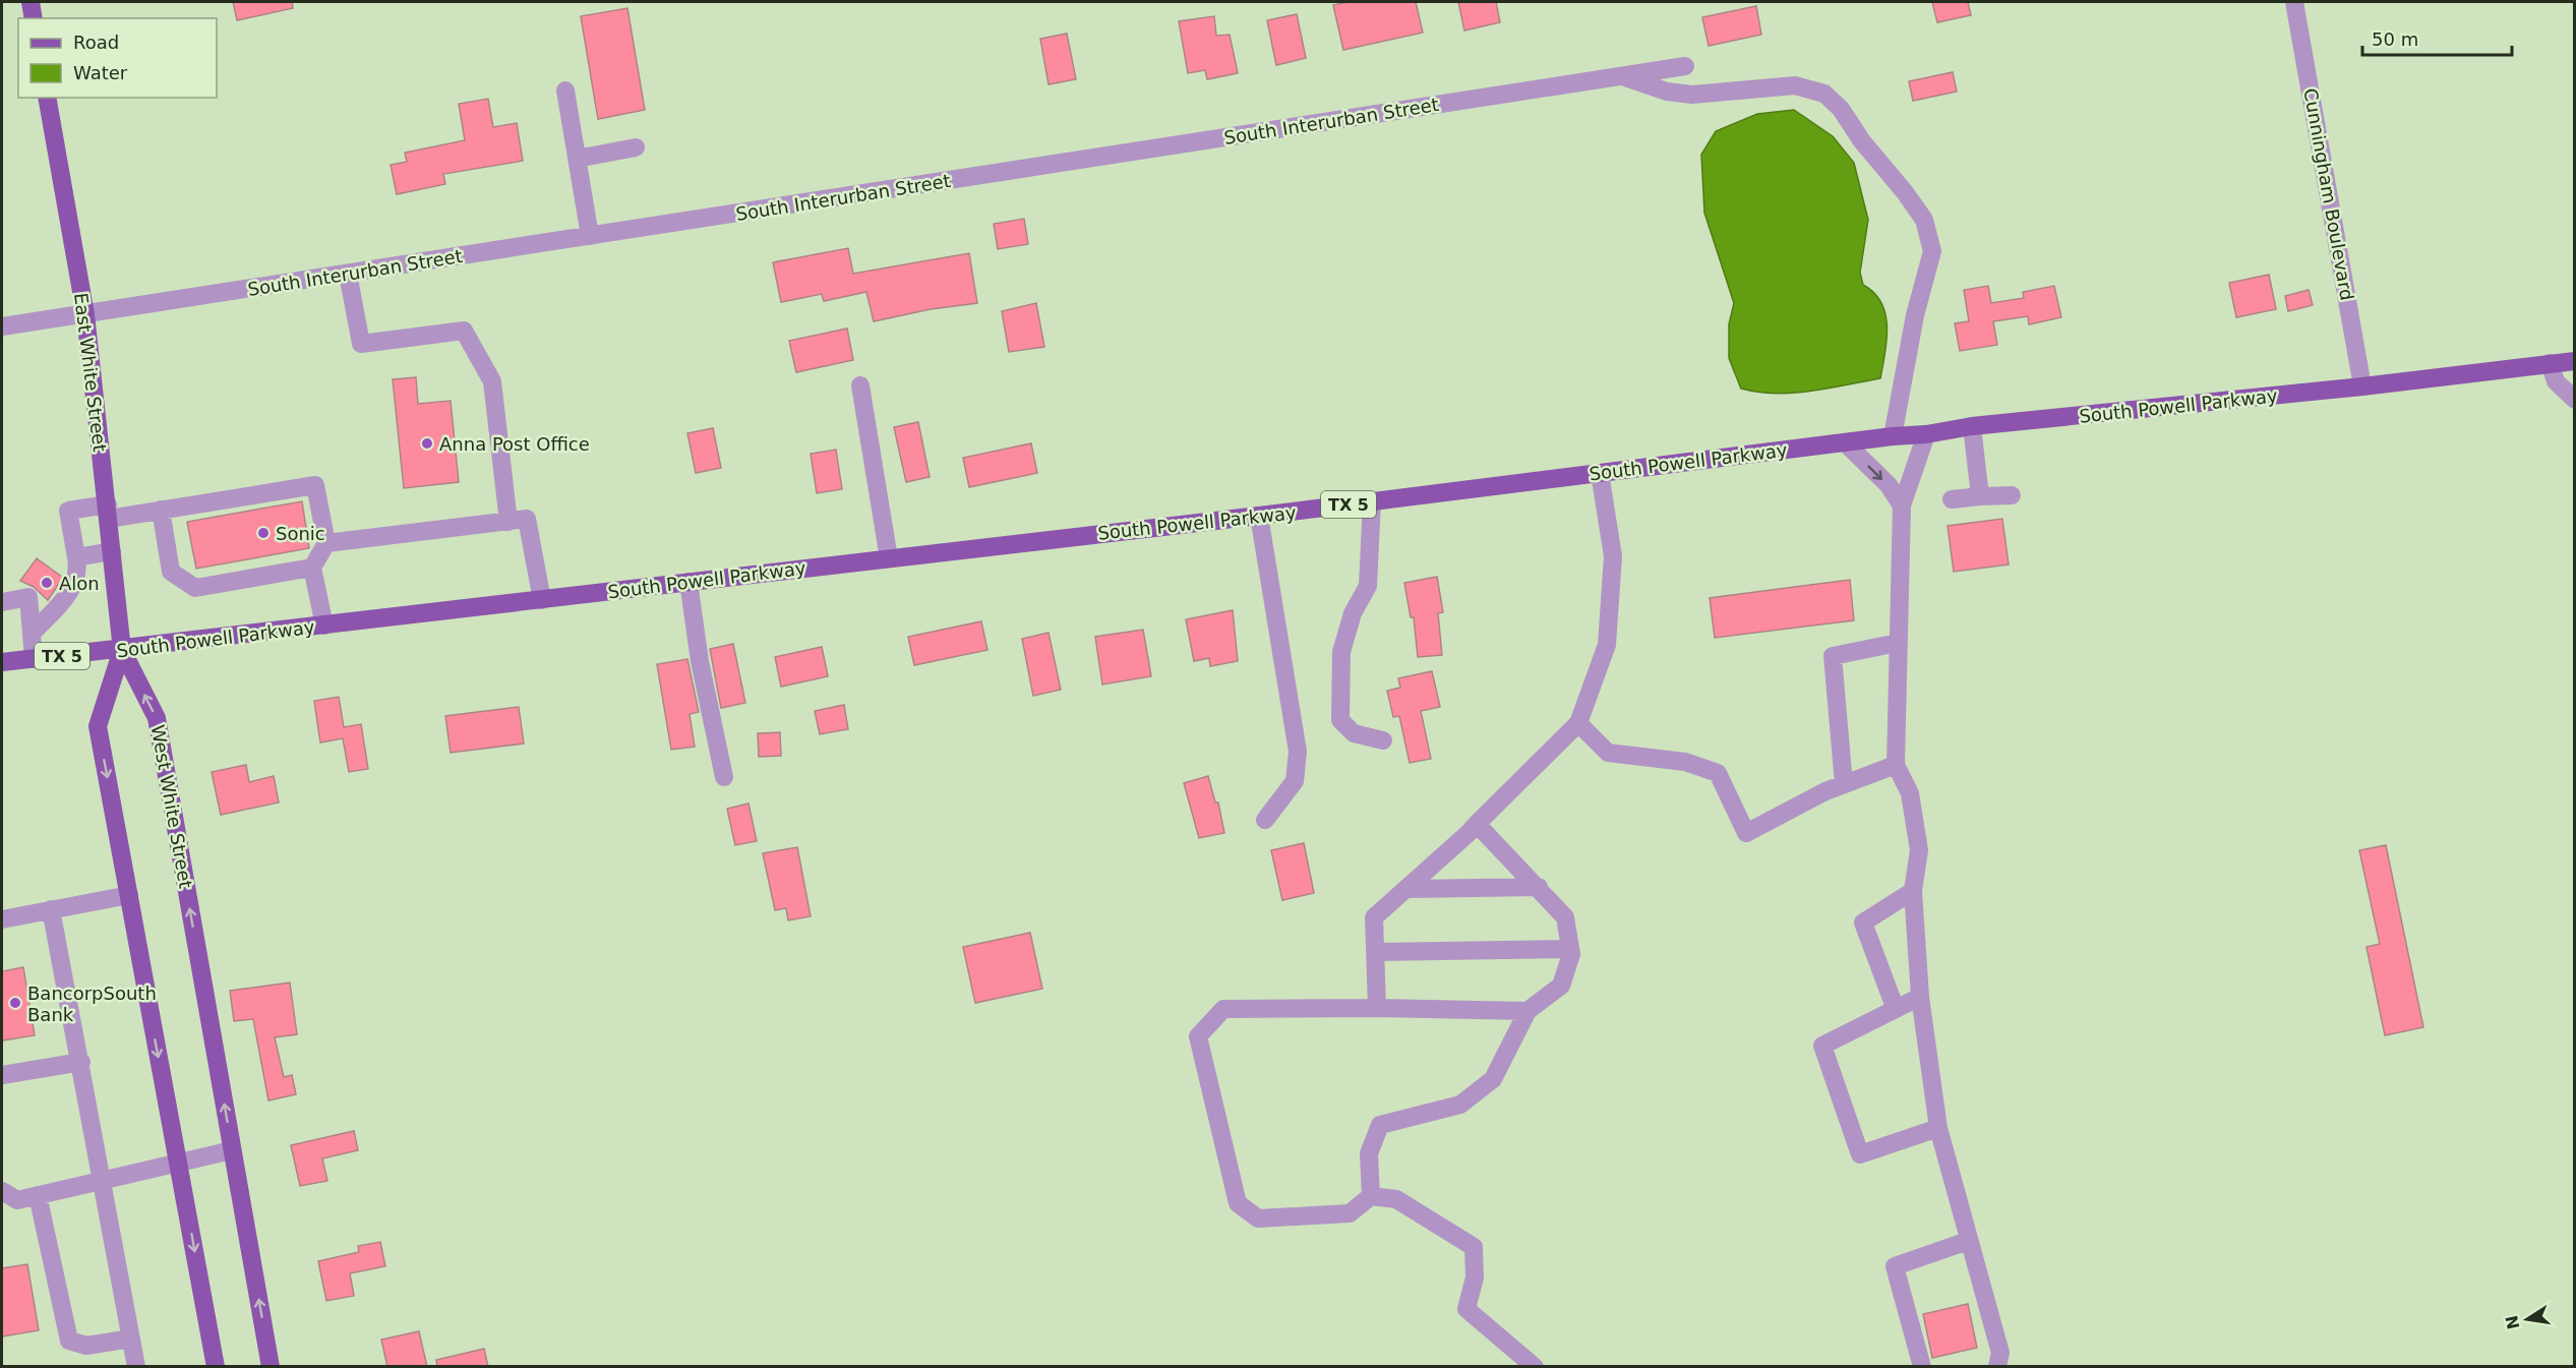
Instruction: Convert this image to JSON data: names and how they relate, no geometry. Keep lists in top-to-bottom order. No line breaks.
{"streets":{"main road":["East White Street","South Powell Parkway","TX 5","West White Street"],"street":["South Interurban Street","Cunningham Boulevard"]},"crossings":[["South Interurban Street","East White Street"],["Cunningham Boulevard","South Powell Parkway"],["East White Street","South Powell Parkway"],["East White Street","West White Street"],["South Powell Parkway","West White Street"]],"places":["Anna Post Office","Sonic","Alon","BancorpSouth Bank"],"legend":["Road","Water"],"scale_bar":"50 m","north":"left"}
